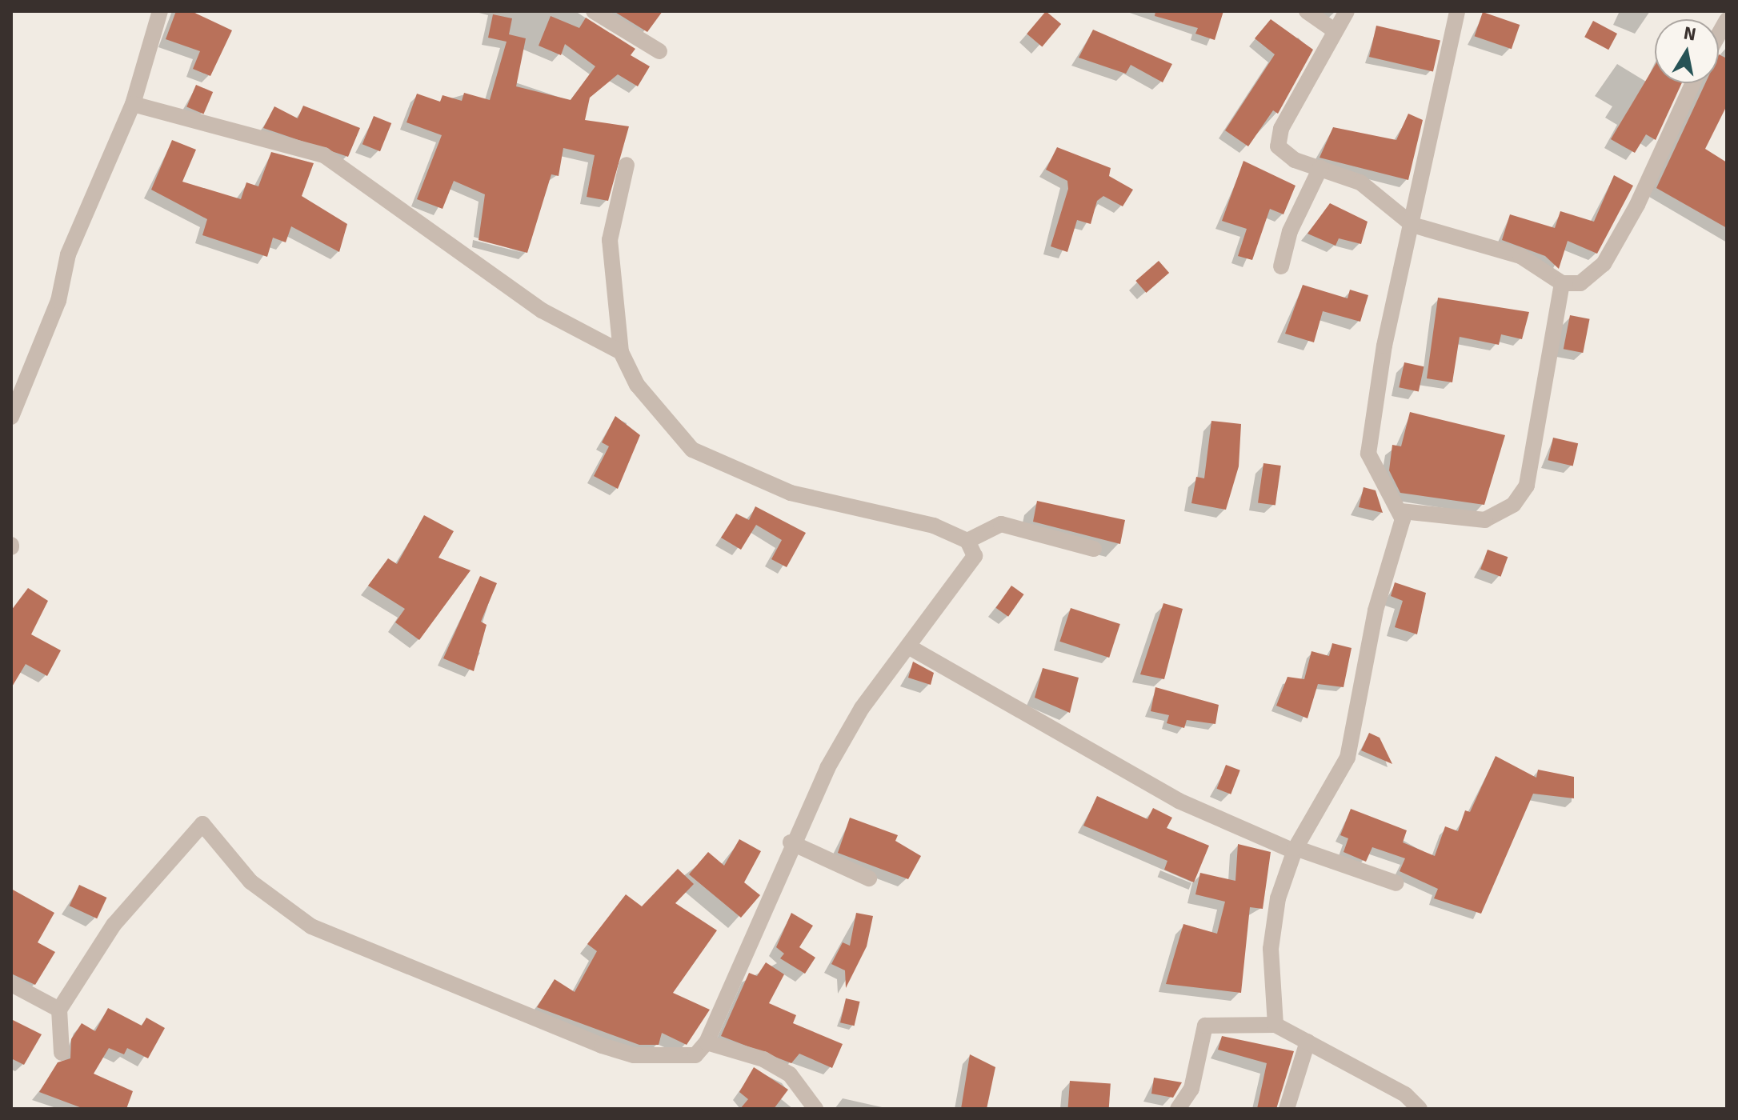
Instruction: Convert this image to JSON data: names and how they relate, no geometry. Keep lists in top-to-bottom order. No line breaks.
{"north":"top"}
